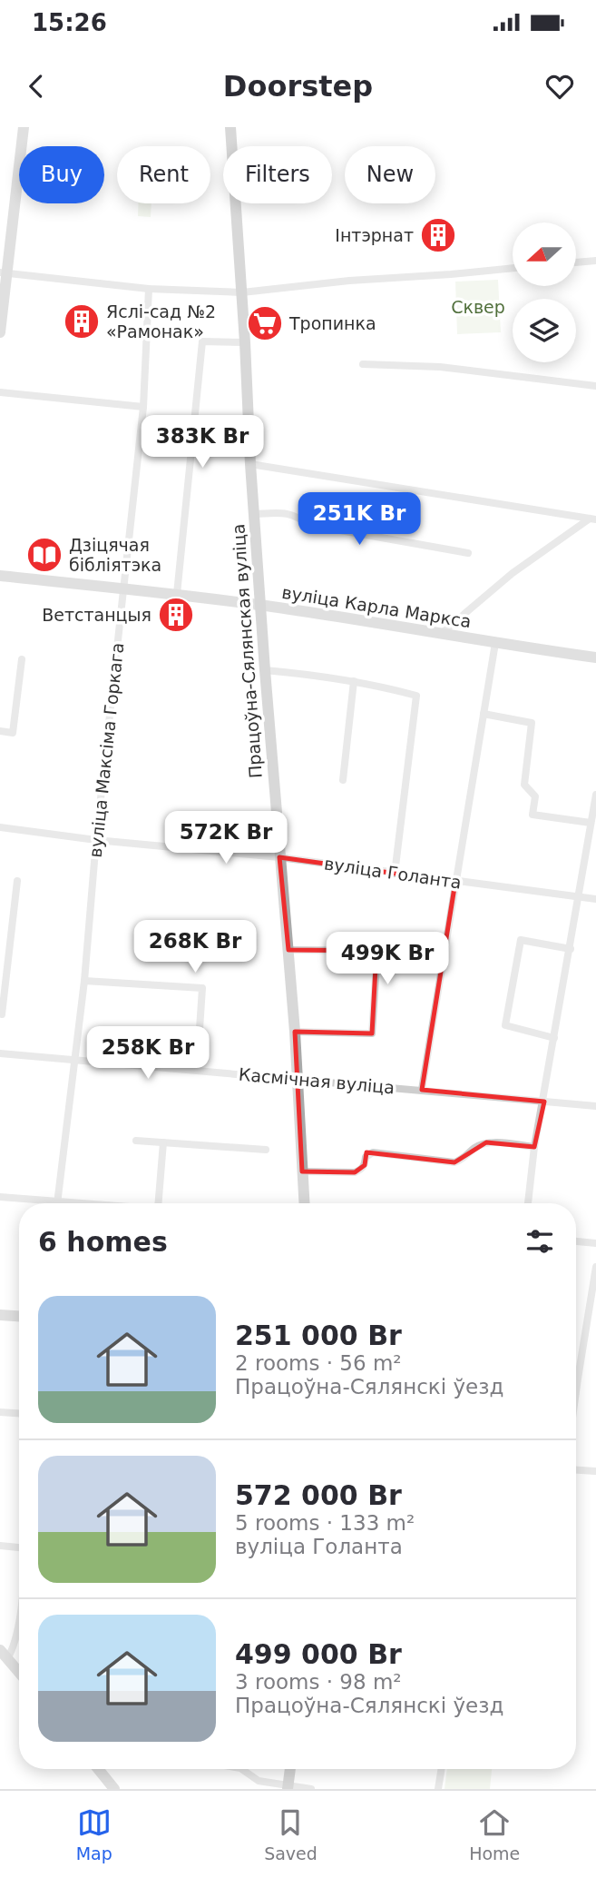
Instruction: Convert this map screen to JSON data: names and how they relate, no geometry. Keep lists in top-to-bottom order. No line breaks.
{"streets":{"main road":["Працоўна-Сялянская вуліца"],"street":["вуліца Карла Маркса","вуліца Максіма Горкага","вуліца Голанта","Касмічная вуліца"]},"crossings":[["вуліца Карла Маркса","Працоўна-Сялянская вуліца"],["вуліца Карла Маркса","вуліца Максіма Горкага"],["Працоўна-Сялянская вуліца","вуліца Голанта"],["Працоўна-Сялянская вуліца","Касмічная вуліца"],["вуліца Максіма Горкага","вуліца Голанта"],["вуліца Максіма Горкага","Касмічная вуліца"]],"parks":["Сквер"],"places":{"building":["Інтэрнат","Яслі-сад №2 «Рамонак»","Ветстанцыя"],"supermarket":["Тропинка"],"library":["Дзіцячая бібліятэка"]},"north":"left","page":{"status":"15:26","header":"Doorstep","chip":["Buy","Rent","Filters","New"],"price":["383K Br","251K Br","572K Br","268K Br","499K Br","258K Br"],"heading":"6 homes","list":[{"name":"251 000 Br","note":"2 rooms · 56 m² · Працоўна-Сялянскі ўезд"},{"name":"572 000 Br","note":"5 rooms · 133 m² · вуліца Голанта"},{"name":"499 000 Br","note":"3 rooms · 98 m² · Працоўна-Сялянскі ўезд"}],"tabs":["Map","Saved","Home"]}}
